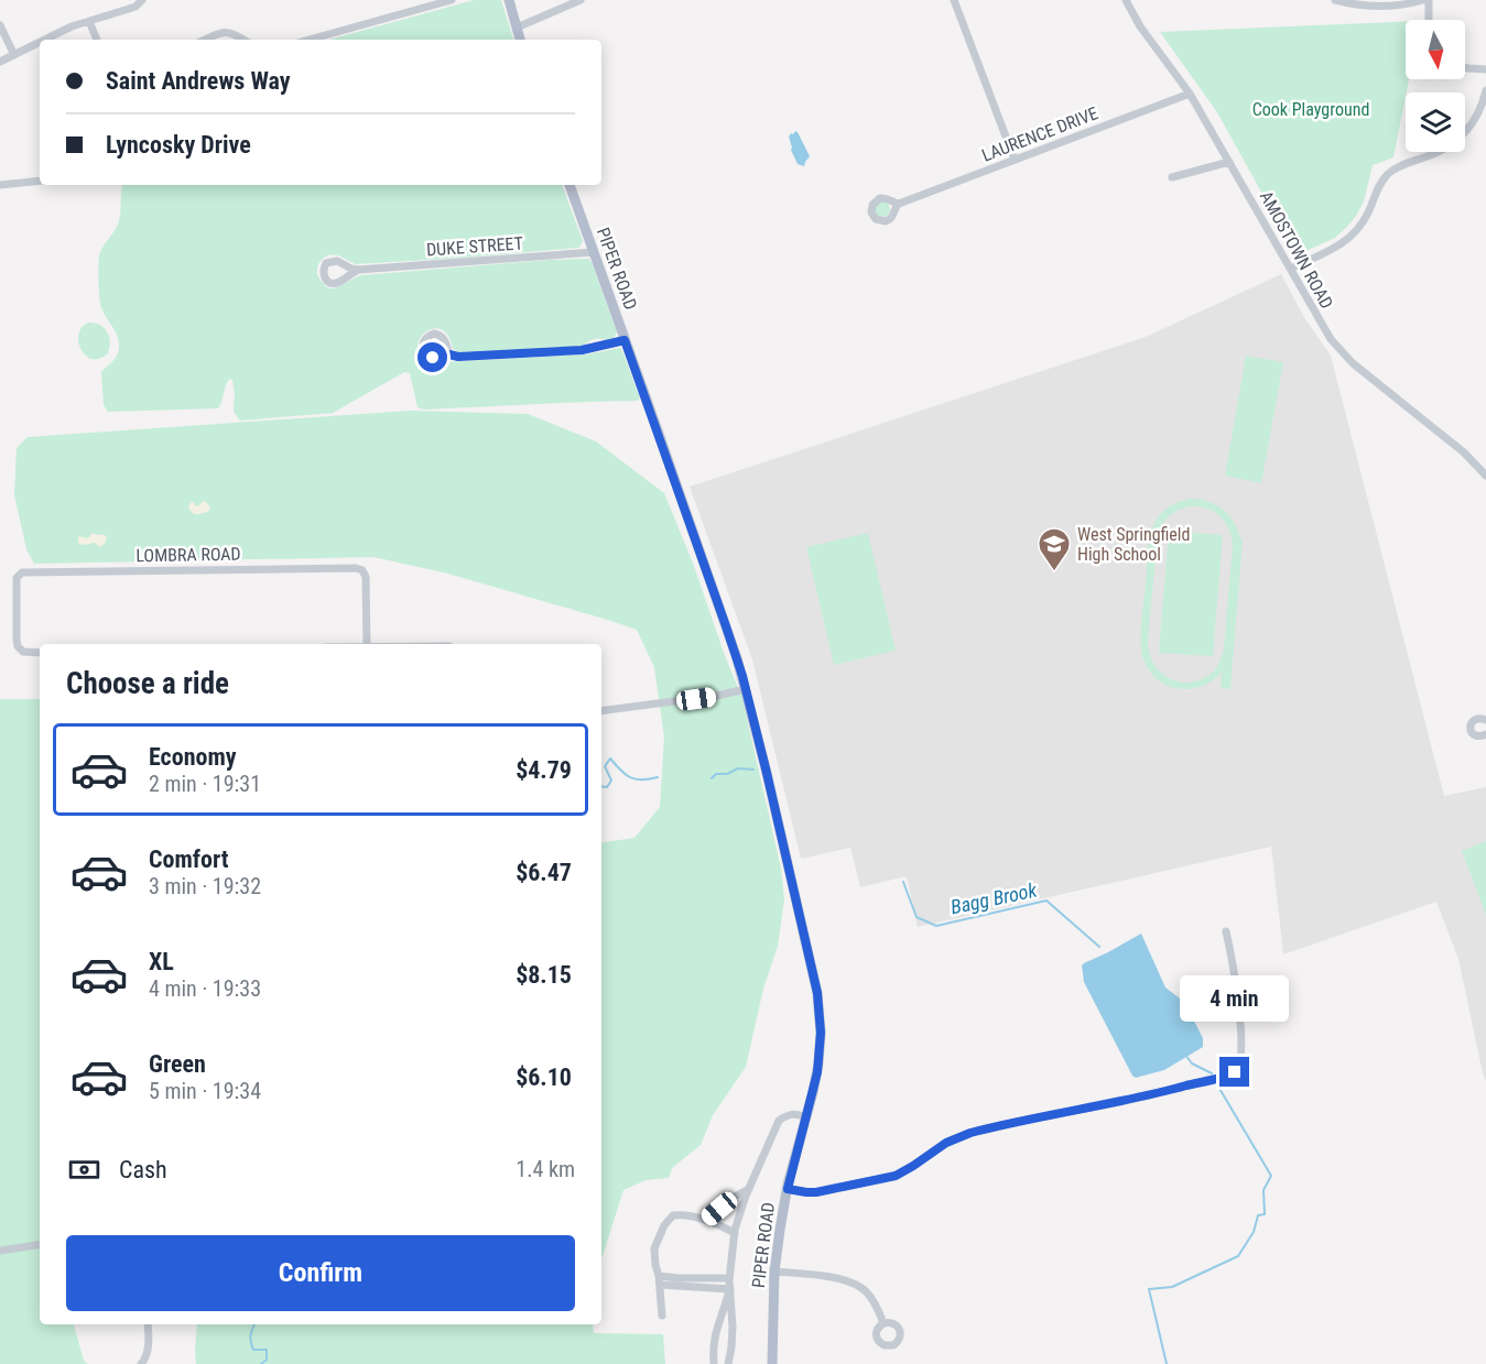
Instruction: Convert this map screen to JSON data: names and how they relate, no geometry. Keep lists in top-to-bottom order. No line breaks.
{"streets":{"main road":["PIPER ROAD"],"street":["LAURENCE DRIVE","DUKE STREET","AMOSTOWN ROAD","LOMBRA ROAD"]},"crossings":[["LAURENCE DRIVE","AMOSTOWN ROAD"],["DUKE STREET","PIPER ROAD"]],"water":["Bagg Brook"],"parks":["Cook Playground"],"places":{"school or university":["West Springfield High School"]},"north":"bottom","page":{"banner":["Saint Andrews Way","Lyncosky Drive"],"heading":"Choose a ride","list":[{"name":"Economy","note":"2 min · 19:31","value":"$4.79"},{"name":"Comfort","note":"3 min · 19:32","value":"$6.47"},{"name":"XL","note":"4 min · 19:33","value":"$8.15"},{"name":"Green","note":"5 min · 19:34","value":"$6.10"}],"bubble":"4 min","pay":["Cash","1.4 km"],"buttons":"Confirm"}}
